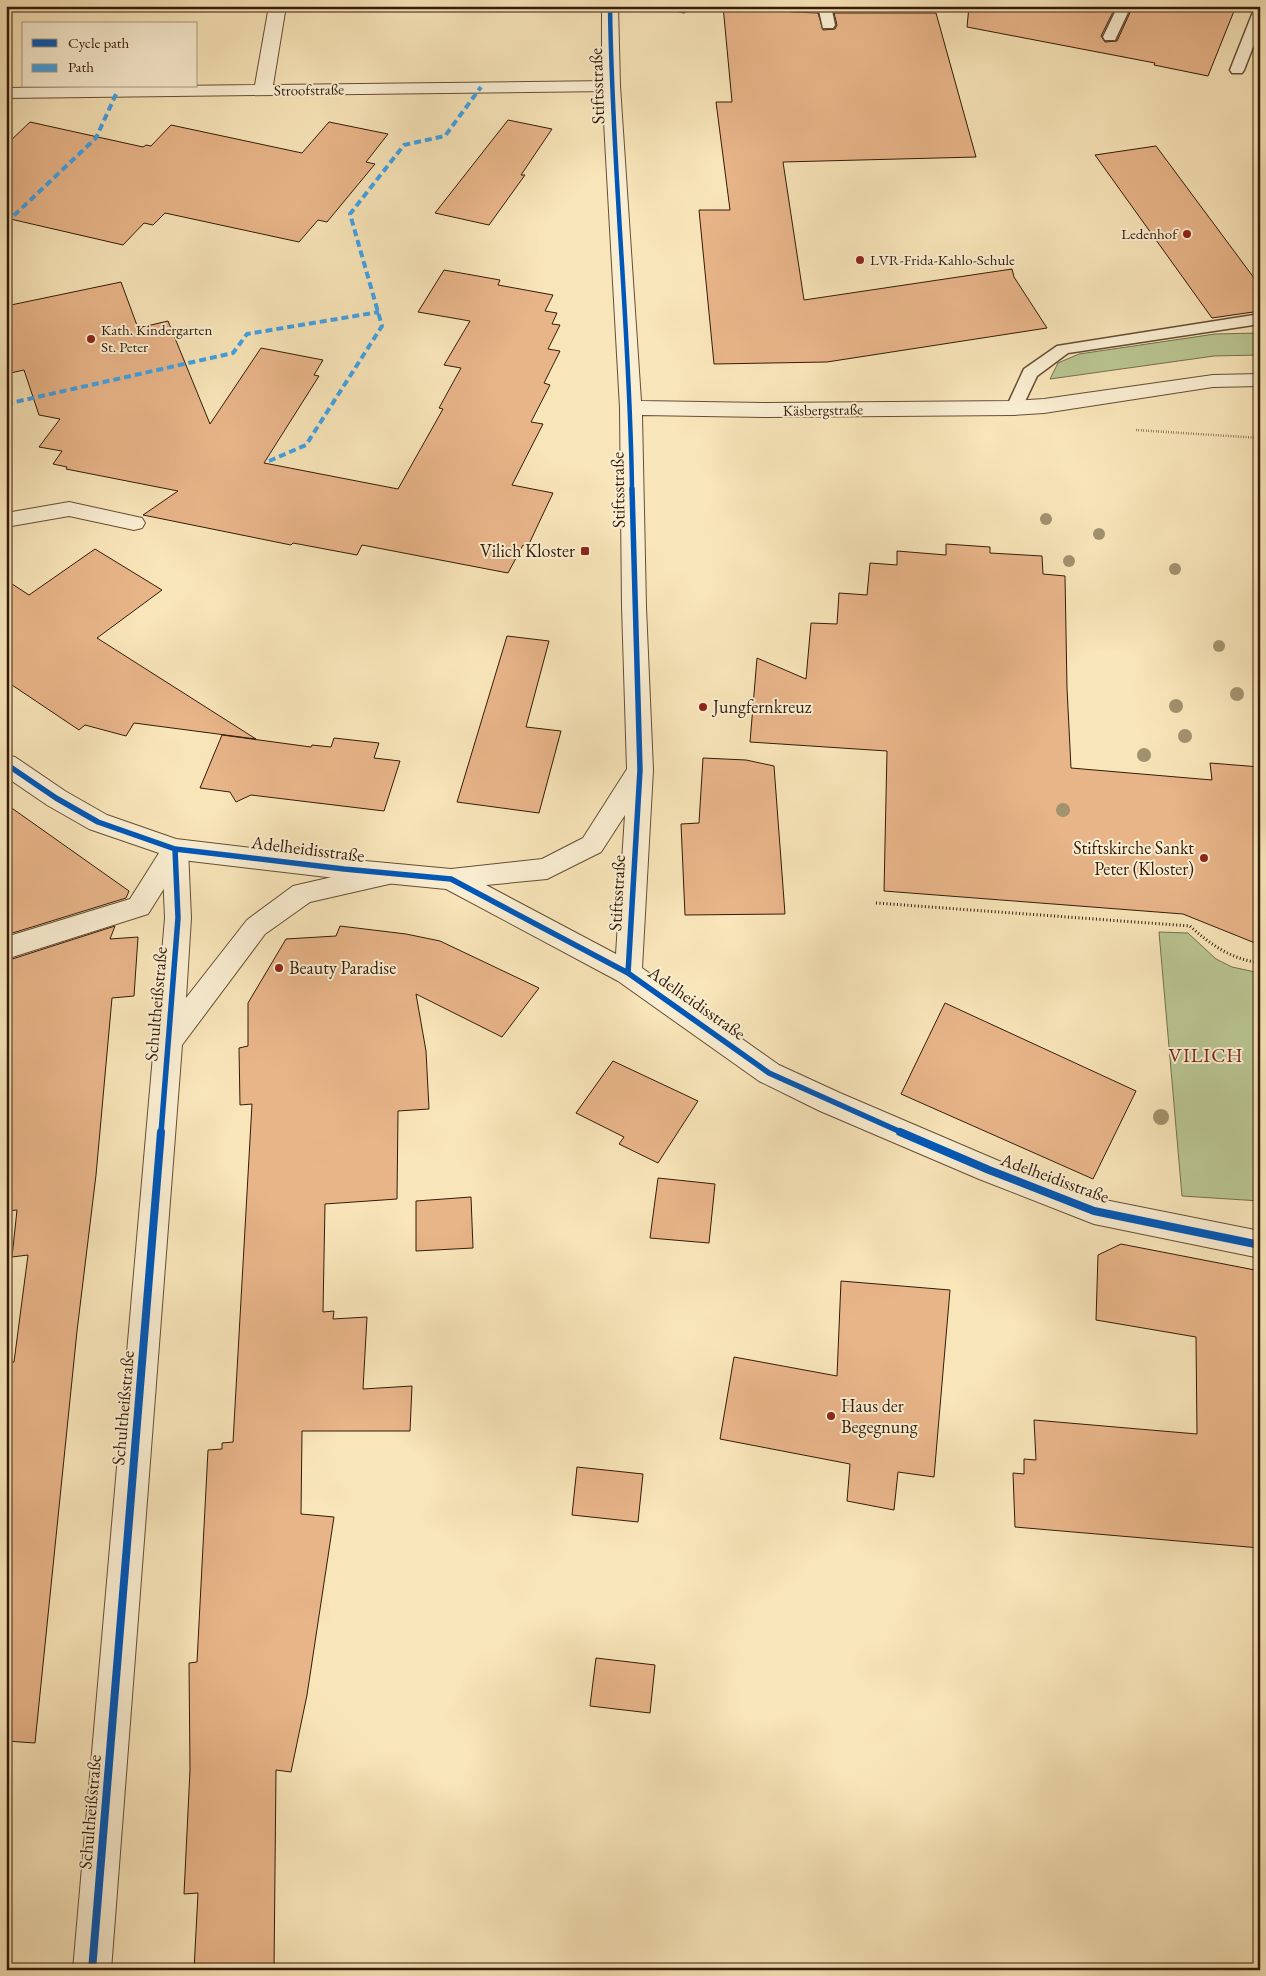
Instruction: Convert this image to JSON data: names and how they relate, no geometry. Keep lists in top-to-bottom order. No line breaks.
{"streets":{"street":["Stiftsstraße","Stroofstraße","Käsbergstraße","Adelheidisstraße","Schultheißstraße"]},"crossings":[["Stiftsstraße","Stroofstraße"],["Stiftsstraße","Käsbergstraße"],["Stiftsstraße","Adelheidisstraße"],["Adelheidisstraße","Schultheißstraße"]],"districts":["VILICH"],"places":{"other":["Ledenhof","LVR-Frida-Kahlo-Schule","Kath. Kindergarten St. Peter","Jungfernkreuz","Stiftskirche Sankt Peter (Kloster)","Beauty Paradise","Haus der Begegnung"],"transit":["Vilich Kloster"]},"legend":["Cycle path","Path"]}
